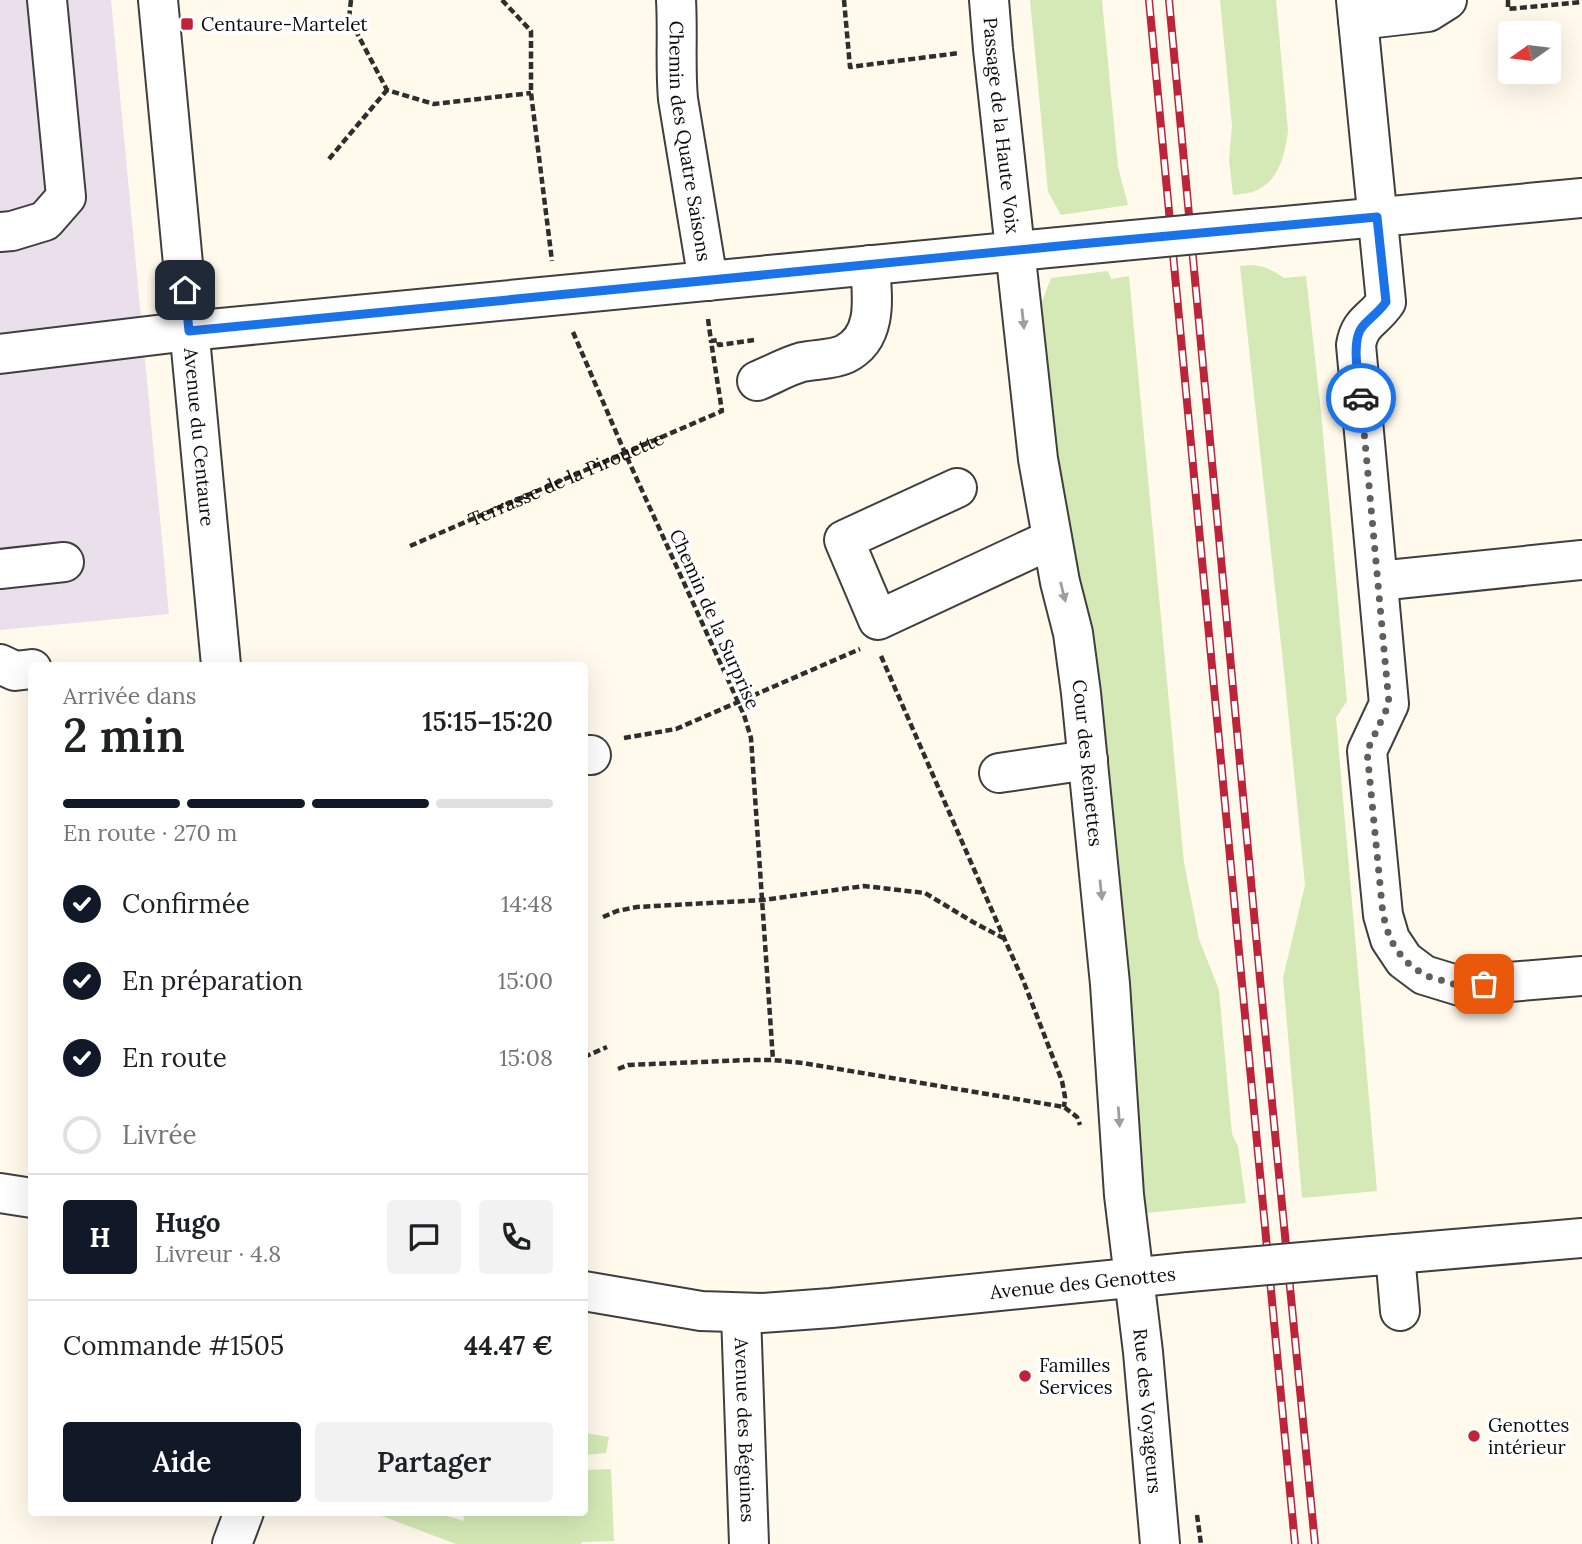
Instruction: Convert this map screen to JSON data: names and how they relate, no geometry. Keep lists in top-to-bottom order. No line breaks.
{"streets":{"street":["Passage de la Haute Voix","Chemin des Quatre Saisons","Avenue du Centaure","Cour des Reinettes","Avenue des Genottes","Rue des Voyageurs","Avenue des Béguines"],"path":["Terrasse de la Pirouette","Chemin de la Surprise"]},"crossings":[["Passage de la Haute Voix","Cour des Reinettes"],["Terrasse de la Pirouette","Chemin de la Surprise"],["Cour des Reinettes","Avenue des Genottes"],["Cour des Reinettes","Rue des Voyageurs"],["Avenue des Genottes","Rue des Voyageurs"],["Avenue des Genottes","Avenue des Béguines"]],"one_way":["Cour des Reinettes"],"places":{"transit":["Centaure-Martelet"],"other":["Familles Services","Genottes intérieur"]},"north":"left","page":{"heading":["2 min","Arrivée dans","15:15–15:20"],"panel":["Hugo","Livreur · 4.8","Commande #1505","44.47 €"],"bar":"En route · 270 m","list":[["Confirmée","14:48"],["En préparation","15:00"],["En route","15:08"],"Livrée"],"round":"H","buttons":["Aide","Partager"]}}
